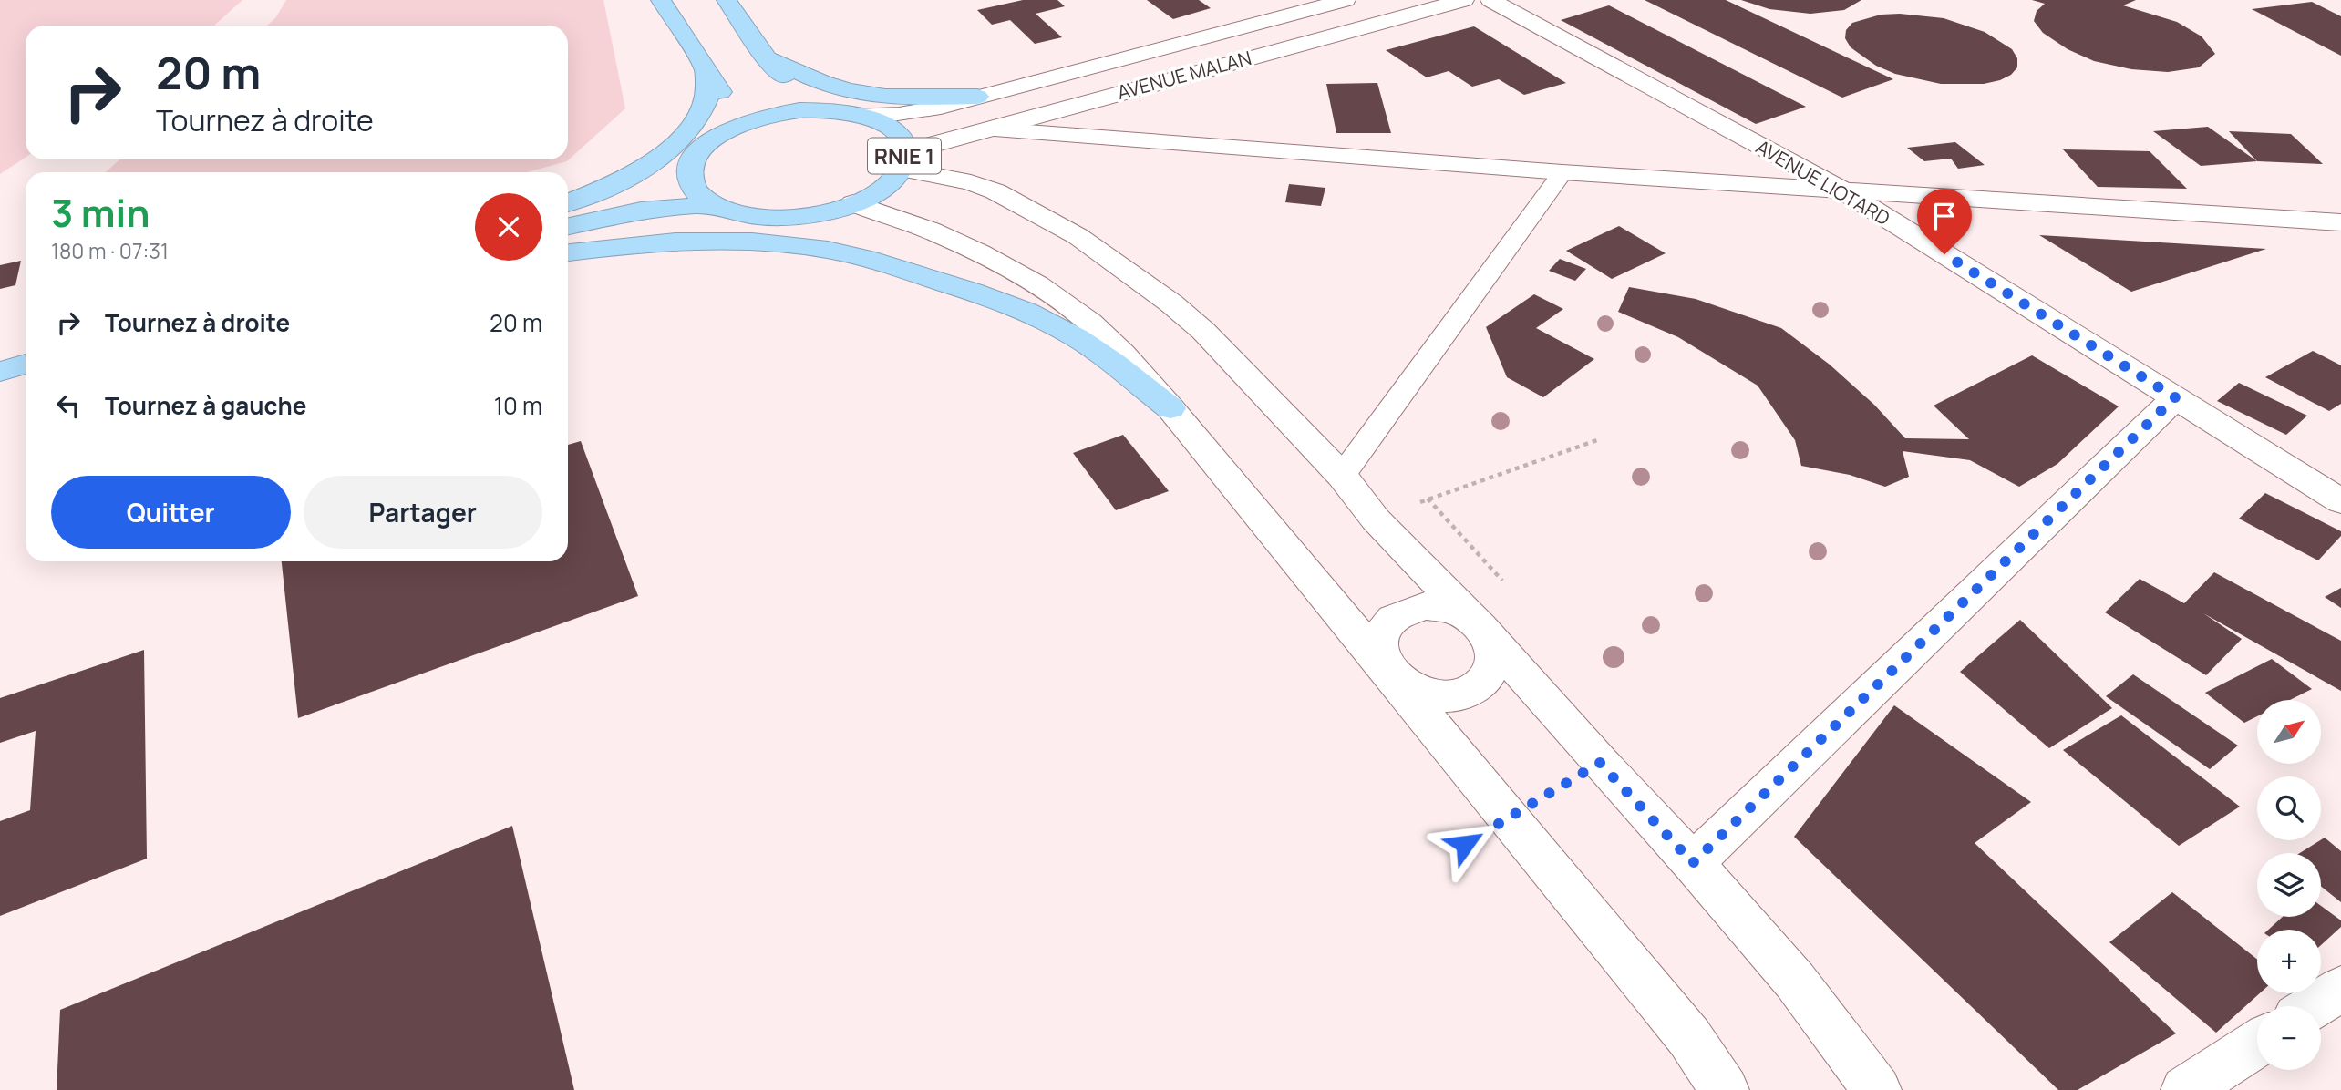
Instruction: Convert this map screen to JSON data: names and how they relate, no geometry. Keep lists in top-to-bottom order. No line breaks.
{"streets":{"highway":["RNIE 1"],"street":["AVENUE MALAN","AVENUE LIOTARD"]},"crossings":[["AVENUE MALAN","RNIE 1"]],"north":"top right","page":{"turn":["20 m","Tournez à droite"],"heading":["3 min","180 m · 07:31"],"list":[{"name":"Tournez à droite","value":"20 m"},{"name":"Tournez à gauche","value":"10 m"}],"buttons":["Quitter","Partager"],"map_buttons":["+","−"]}}
